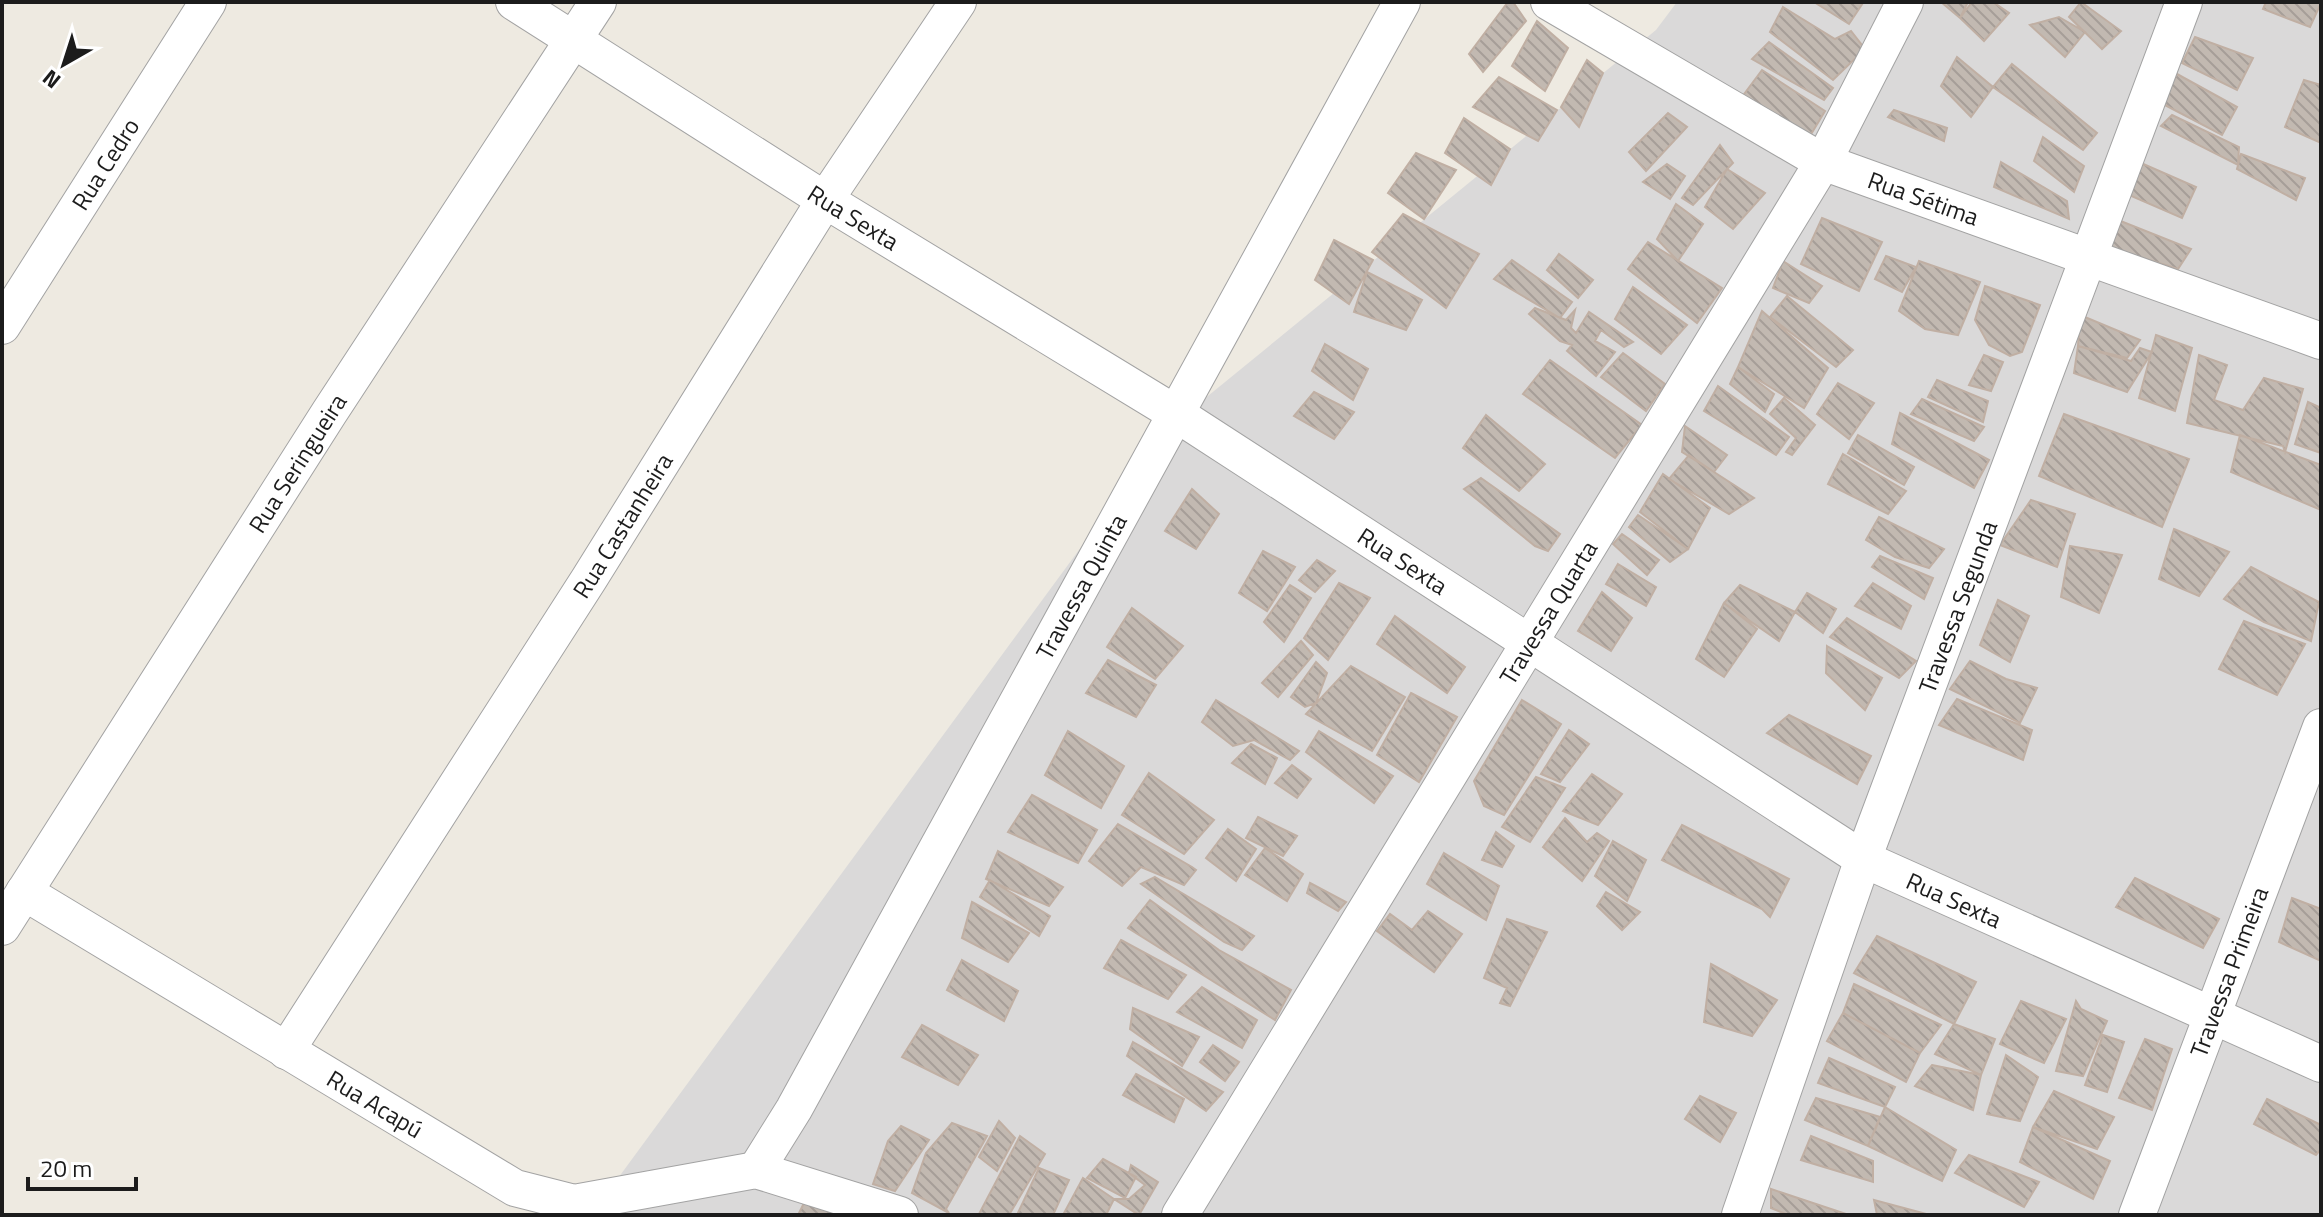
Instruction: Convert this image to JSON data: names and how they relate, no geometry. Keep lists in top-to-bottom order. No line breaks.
{"streets":{"street":["Rua Cedro","Rua Sétima","Rua Sexta","Rua Seringueira","Rua Castanheira","Travessa Quinta","Travessa Segunda","Travessa Quarta","Travessa Primeira","Rua Acapú"]},"crossings":[["Rua Sétima","Travessa Segunda"],["Rua Sétima","Travessa Quarta"],["Rua Sexta","Rua Seringueira"],["Rua Sexta","Rua Castanheira"],["Rua Sexta","Travessa Quinta"],["Rua Sexta","Travessa Segunda"],["Rua Sexta","Travessa Quarta"],["Rua Sexta","Travessa Primeira"],["Rua Seringueira","Rua Acapú"],["Rua Castanheira","Rua Acapú"],["Travessa Quinta","Rua Acapú"]],"scale_bar":"20 m","north":"bottom left"}
